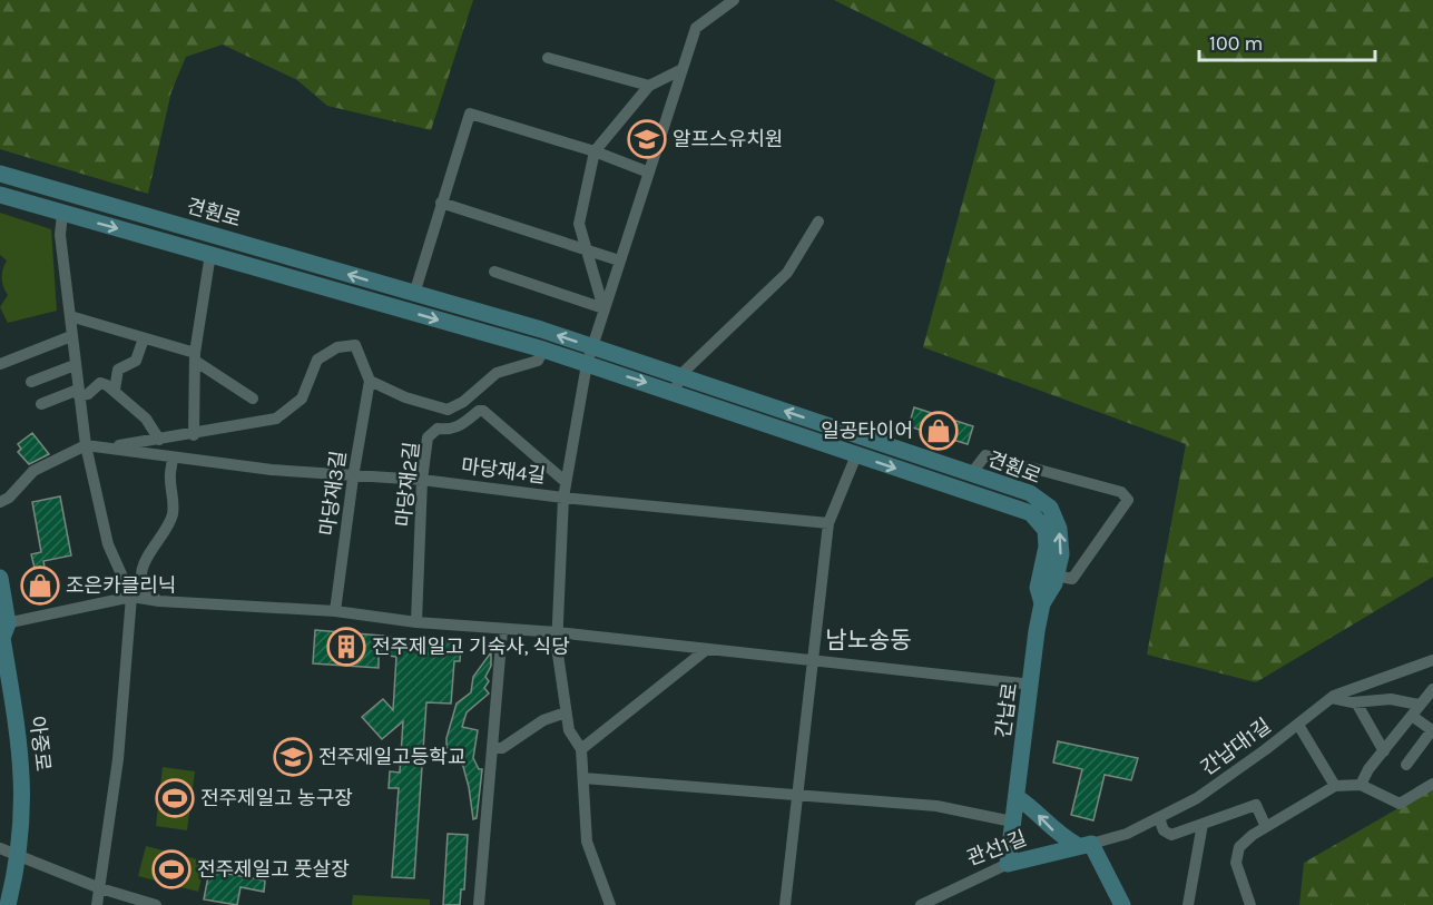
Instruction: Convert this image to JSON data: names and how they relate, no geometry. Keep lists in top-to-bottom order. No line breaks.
{"streets":{"street":["견훤로","마당재4길","마당재2길","마당재3길","간납로","아중로","간납대1길","관선1길"]},"crossings":[["견훤로","간납로"],["마당재4길","마당재2길"],["마당재4길","마당재3길"],["간납로","관선1길"],["간납대1길","관선1길"]],"districts":["남노송동"],"places":{"school or university":["알프스유치원","전주제일고등학교"],"shop":["일공타이어","조은카클리닉"],"building":["전주제일고 기숙사, 식당"],"sports":["전주제일고 농구장","전주제일고 풋살장"]},"scale_bar":"100 m"}
